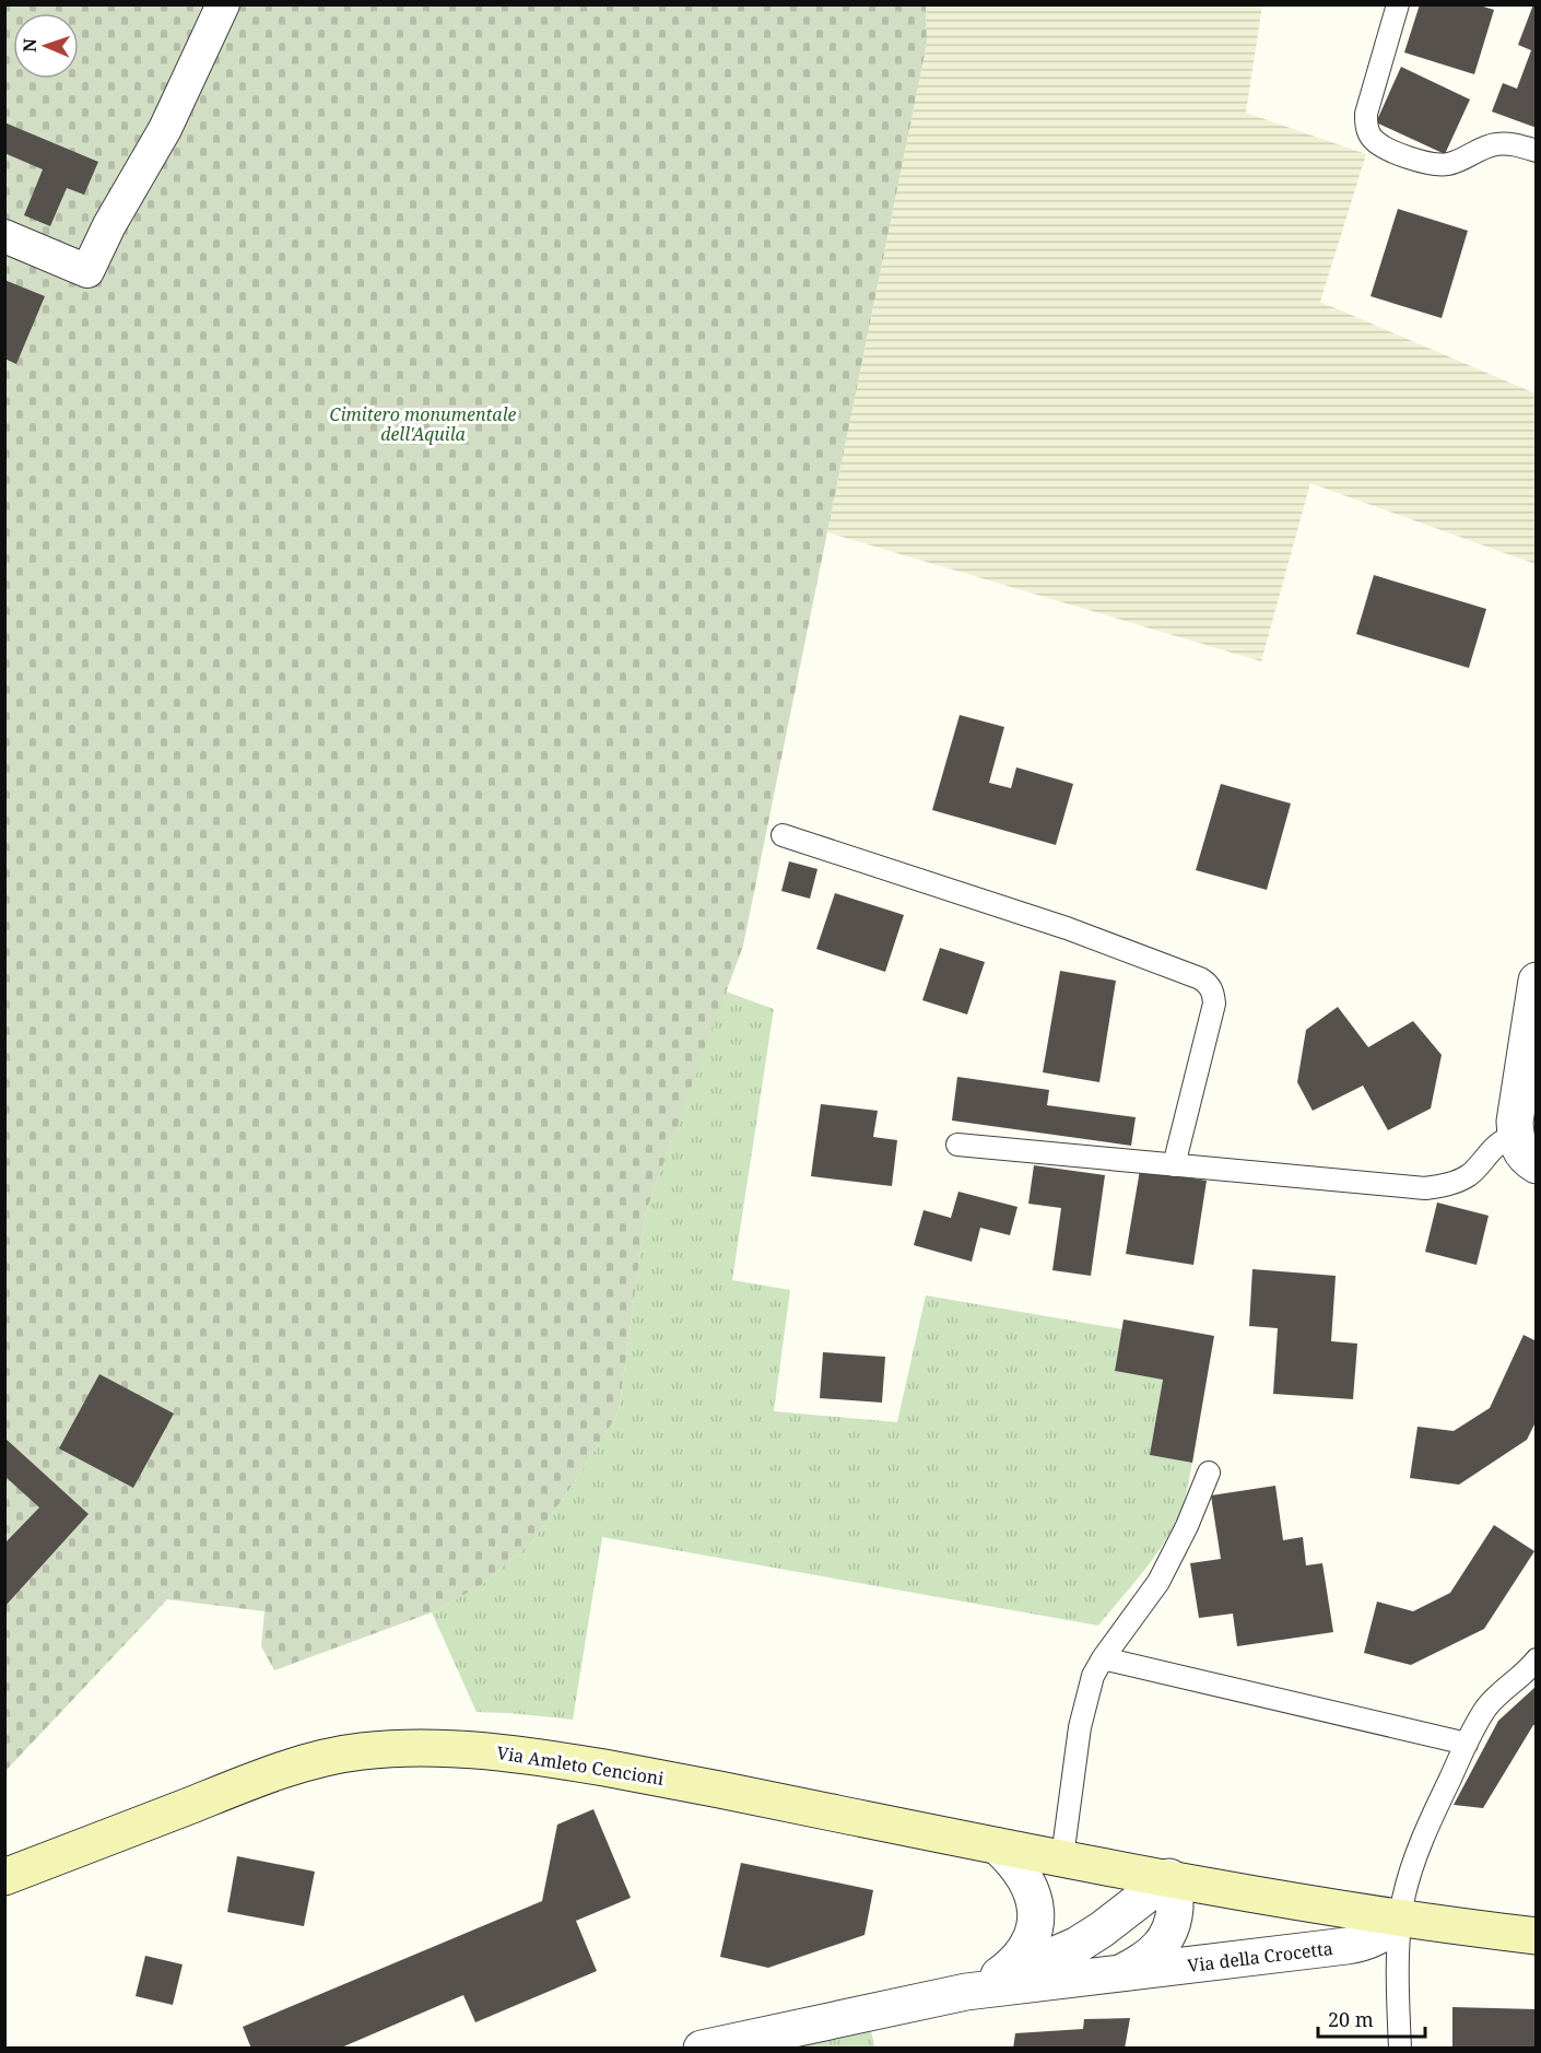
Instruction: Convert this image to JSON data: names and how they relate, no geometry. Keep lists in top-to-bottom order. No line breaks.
{"streets":{"main road":["Via Amleto Cencioni"],"street":["Via della Crocetta"]},"crossings":[["Via Amleto Cencioni","Via della Crocetta"]],"parks":["Cimitero monumentale dell'Aquila"],"scale_bar":"20 m","north":"left"}
